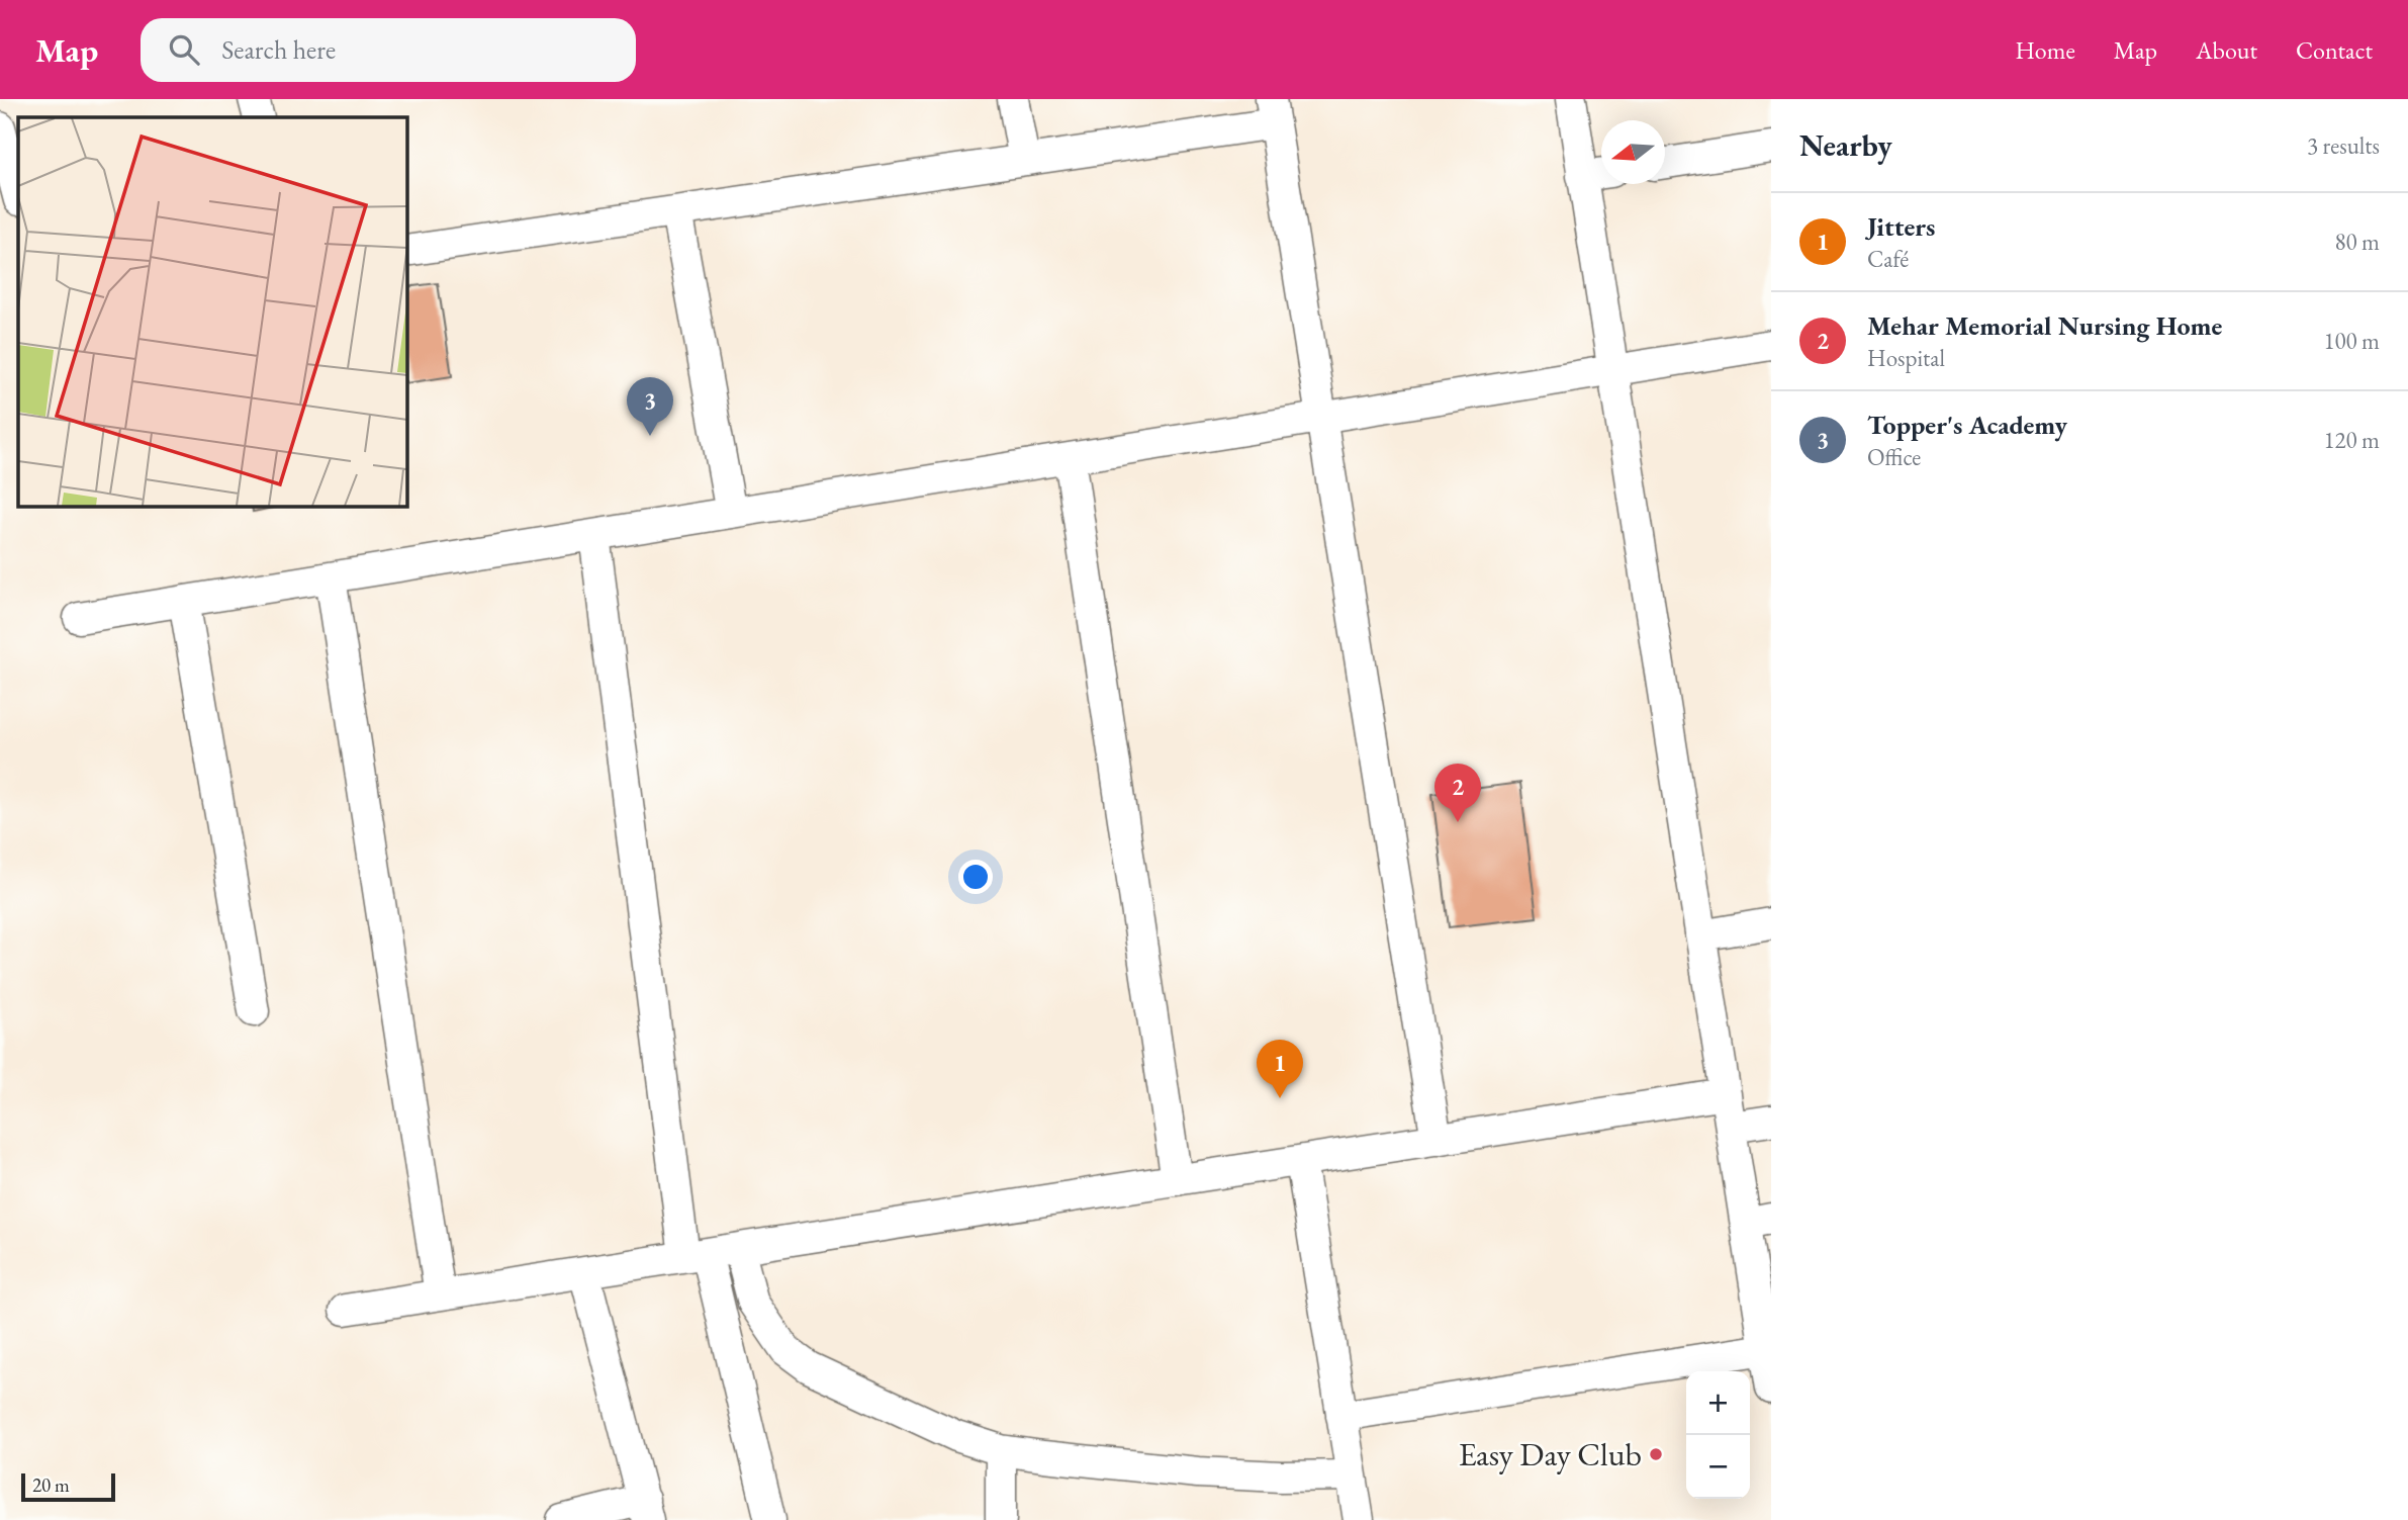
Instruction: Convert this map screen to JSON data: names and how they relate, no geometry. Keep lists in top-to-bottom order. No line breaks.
{"places":["Easy Day Club"],"scale_bar":"20 m","north":"left","page":{"header":"Map","search":"Search here","nav":["Home","Map","About","Contact"],"heading":["Nearby","3 results"],"list":[{"mark":"1","name":"Jitters","note":"Café","value":"80 m"},{"mark":"2","name":"Mehar Memorial Nursing Home","note":"Hospital","value":"100 m"},{"mark":"3","name":"Topper's Academy","note":"Office","value":"120 m"}],"pins":["3","2","1"],"map_buttons":["+","−"],"scale":"20 m"}}
